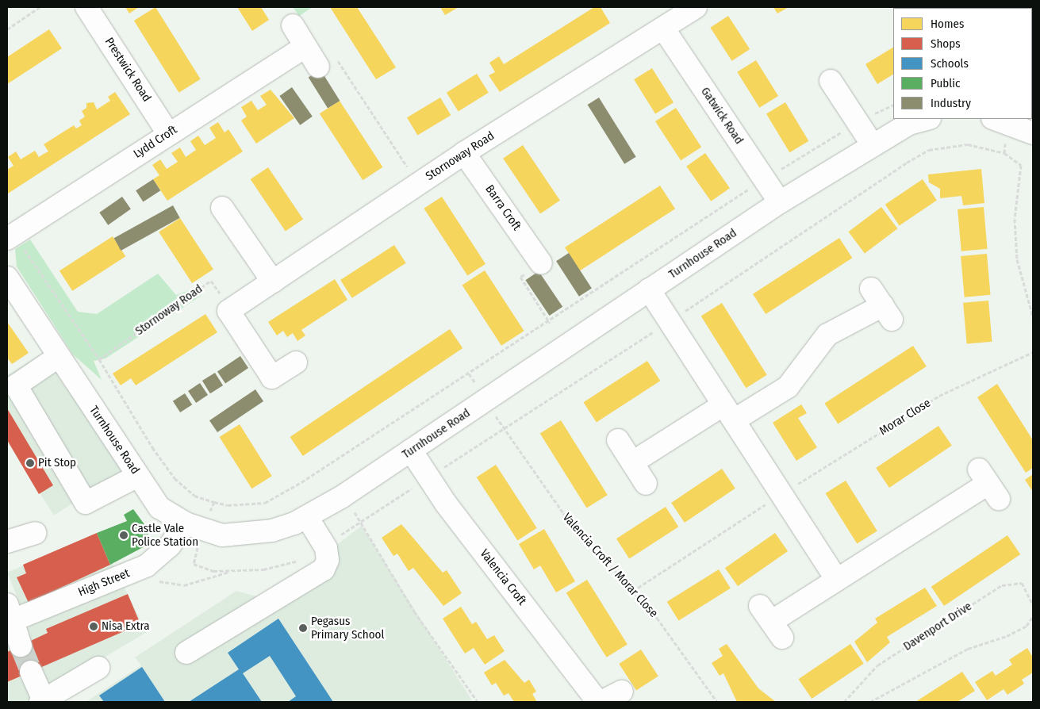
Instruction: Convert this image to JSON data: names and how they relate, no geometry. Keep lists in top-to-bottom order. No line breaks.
{"streets":{"street":["Prestwick Road","Gatwick Road","Lydd Croft","Stornoway Road","Barra Croft","Turnhouse Road","Valencia Croft","High Street"],"path":["Morar Close","Valencia Croft / Morar Close","Davenport Drive"]},"crossings":[["Prestwick Road","Lydd Croft"],["Gatwick Road","Stornoway Road"],["Gatwick Road","Turnhouse Road"],["Stornoway Road","Barra Croft"],["Turnhouse Road","Valencia Croft"],["Turnhouse Road","High Street"],["Morar Close","Valencia Croft / Morar Close"]],"places":["Pit Stop","Castle Vale Police Station","Nisa Extra","Pegasus Primary School"],"legend":["Homes","Shops","Schools","Public","Industry"]}
